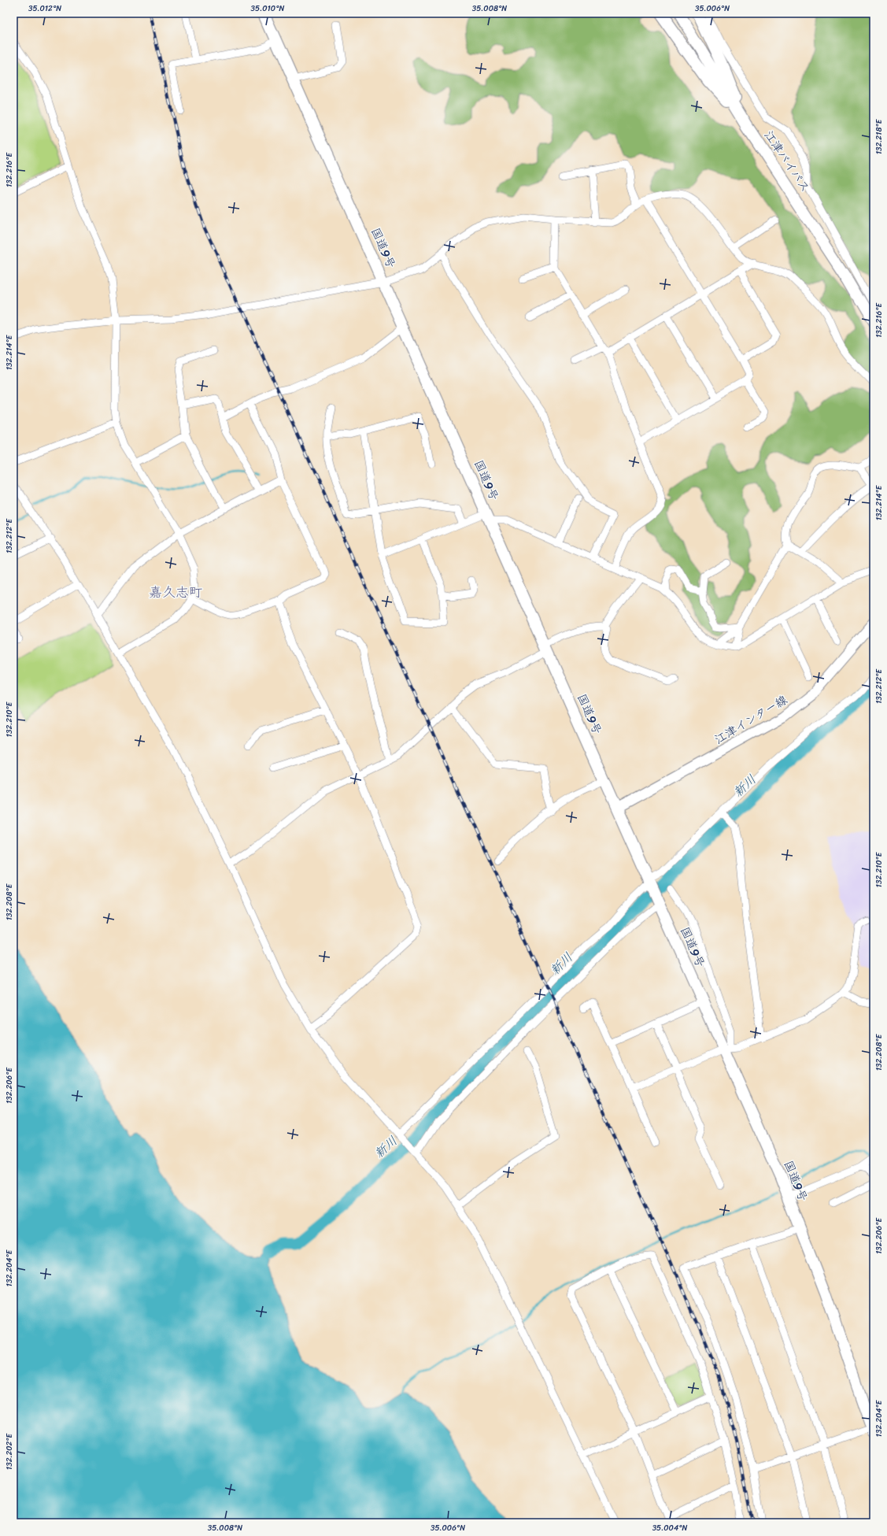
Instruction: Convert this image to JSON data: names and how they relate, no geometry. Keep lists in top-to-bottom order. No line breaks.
{"streets":{"highway":["江津バイパス","国道9号"],"main road":["江津インター線"]},"crossings":[["国道9号","江津インター線"]],"districts":["嘉久志町"],"water":["新川"],"coordinates":["35.012°N","35.010°N","35.008°N","35.006°N","132.218°E","132.216°E","132.214°E","132.212°E","132.210°E","132.208°E","132.206°E","132.204°E","132.202°E","35.004°N"]}
